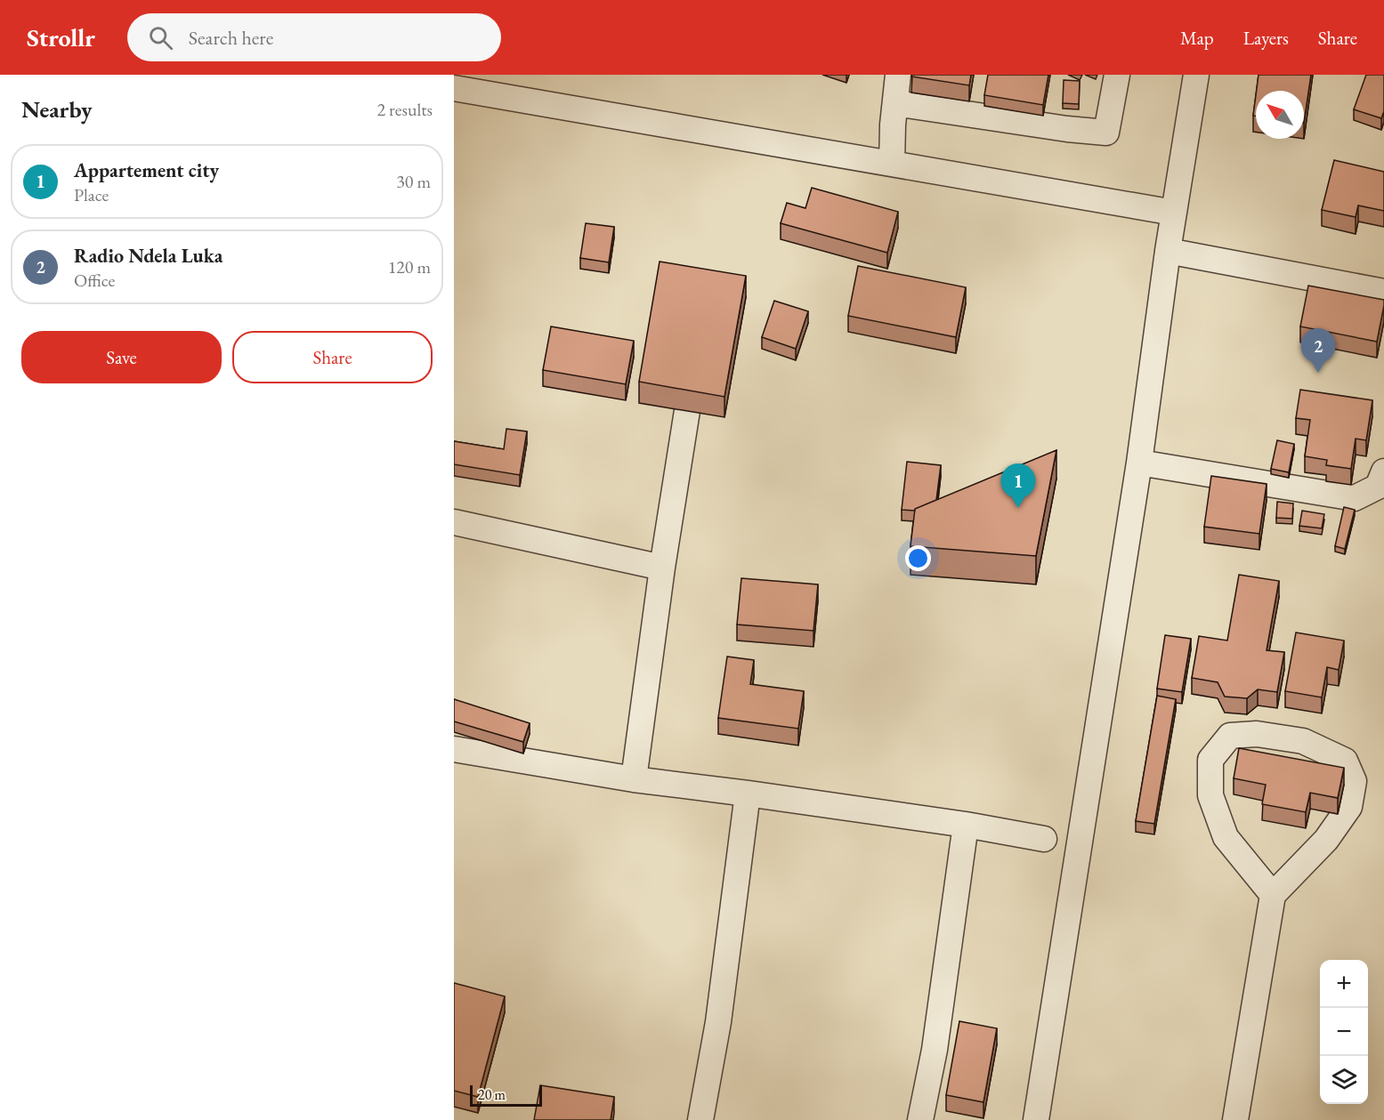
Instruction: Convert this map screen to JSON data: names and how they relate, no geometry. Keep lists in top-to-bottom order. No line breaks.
{"scale_bar":"20 m","north":"top left","page":{"header":"Strollr","search":"Search here","nav":["Map","Layers","Share"],"heading":["Nearby","2 results"],"list":[{"mark":"1","name":"Appartement city","note":"Place","value":"30 m"},{"mark":"2","name":"Radio Ndela Luka","note":"Office","value":"120 m"}],"buttons":["Save","Share"],"pins":["2","1"],"map_buttons":["+","−"],"scale":"20 m"}}
